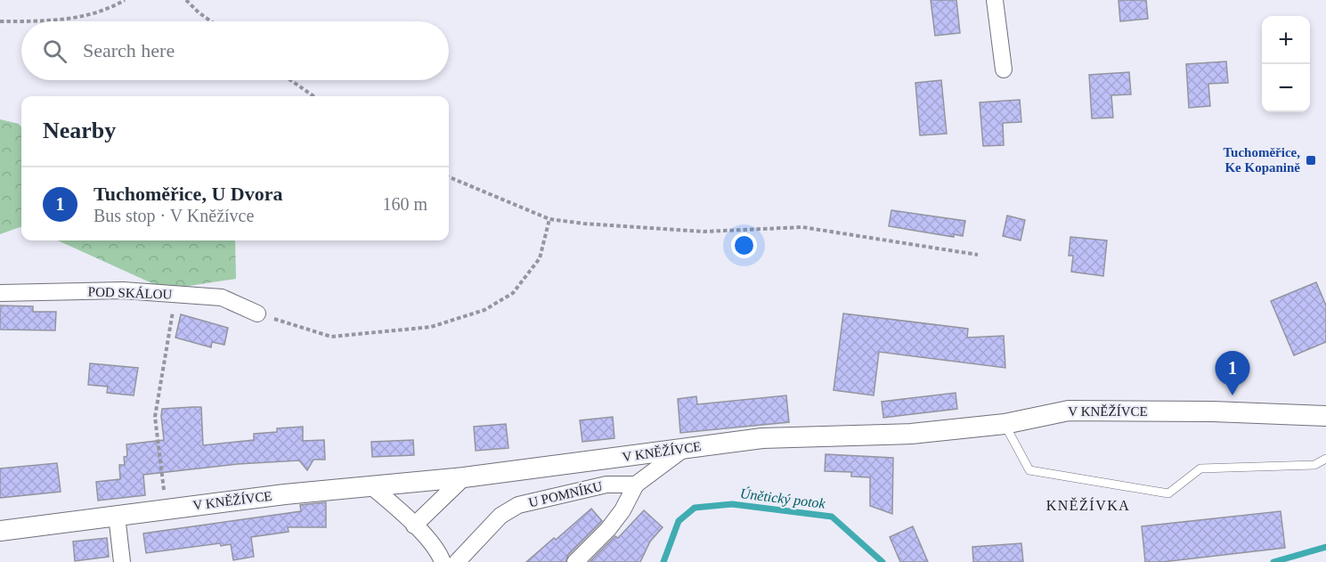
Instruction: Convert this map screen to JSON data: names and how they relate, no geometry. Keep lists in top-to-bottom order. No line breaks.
{"streets":{"street":["POD SKÁLOU","V KNĚŽÍVCE","U POMNÍKU"]},"districts":["KNĚŽÍVKA"],"water":["Únětický potok"],"places":{"transit":["Tuchoměřice, Ke Kopanině"]},"page":{"map_buttons":["+","−"],"search":"Search here","heading":"Nearby","list":[{"mark":"1","name":"Tuchoměřice, U Dvora","note":"Bus stop · V Kněžívce","value":"160 m"}],"pins":"1"}}
